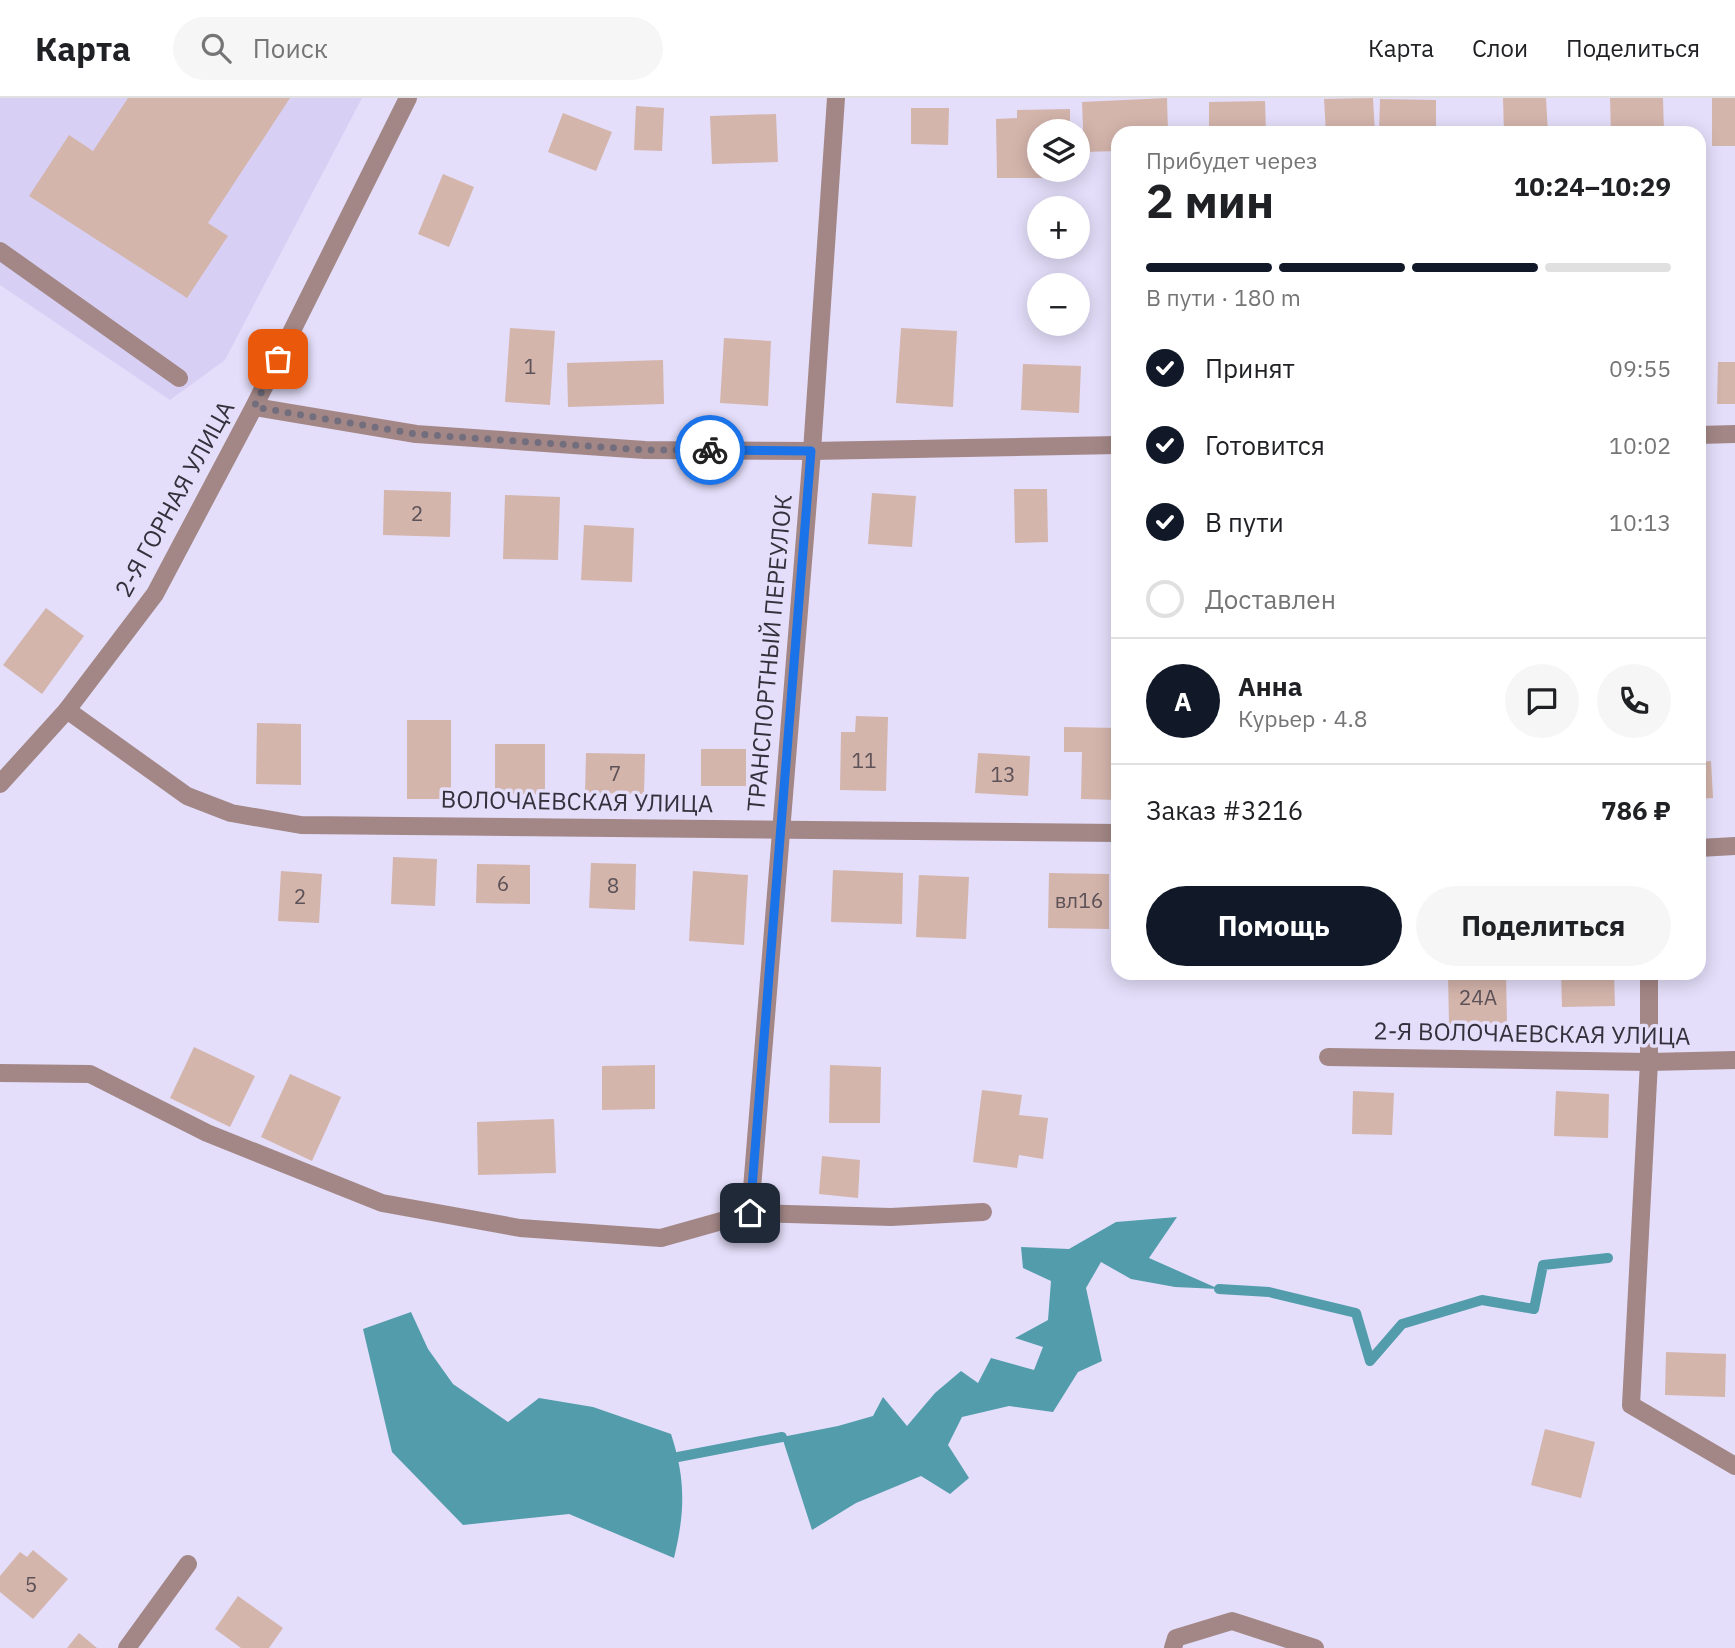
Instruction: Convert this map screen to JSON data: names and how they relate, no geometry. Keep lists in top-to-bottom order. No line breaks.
{"streets":{"street":["2-Я ГОРНАЯ УЛИЦА","ТРАНСПОРТНЫЙ ПЕРЕУЛОК","ВОЛОЧАЕВСКАЯ УЛИЦА","2-Я ВОЛОЧАЕВСКАЯ УЛИЦА"]},"crossings":[["2-Я ГОРНАЯ УЛИЦА","ВОЛОЧАЕВСКАЯ УЛИЦА"],["ТРАНСПОРТНЫЙ ПЕРЕУЛОК","ВОЛОЧАЕВСКАЯ УЛИЦА"]],"house_numbers":["1","2","11","7","13","6","8","2","вл16","24А","5"],"page":{"header":"Карта","search":"Поиск","nav":["Карта","Слои","Поделиться"],"map_buttons":["+","−"],"heading":["2 мин","Прибудет через","10:24–10:29"],"panel":["Анна","Курьер · 4.8","Заказ #3216","786 ₽"],"bar":"В пути · 180 m","list":[["Принят","09:55"],["Готовится","10:02"],["В пути","10:13"],"Доставлен"],"round":"А","buttons":["Помощь","Поделиться"]}}
